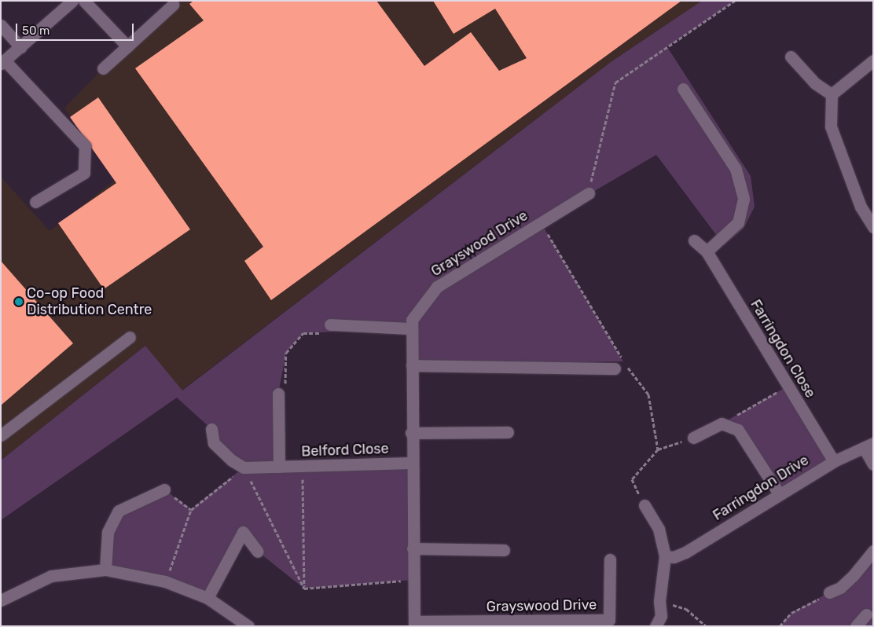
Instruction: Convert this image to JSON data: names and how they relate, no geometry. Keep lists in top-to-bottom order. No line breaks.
{"streets":{"street":["Grayswood Drive","Farringdon Close","Belford Close","Farringdon Drive"]},"crossings":[["Grayswood Drive","Belford Close"],["Farringdon Close","Farringdon Drive"]],"places":["Co-op Food Distribution Centre"],"scale_bar":"50 m"}
